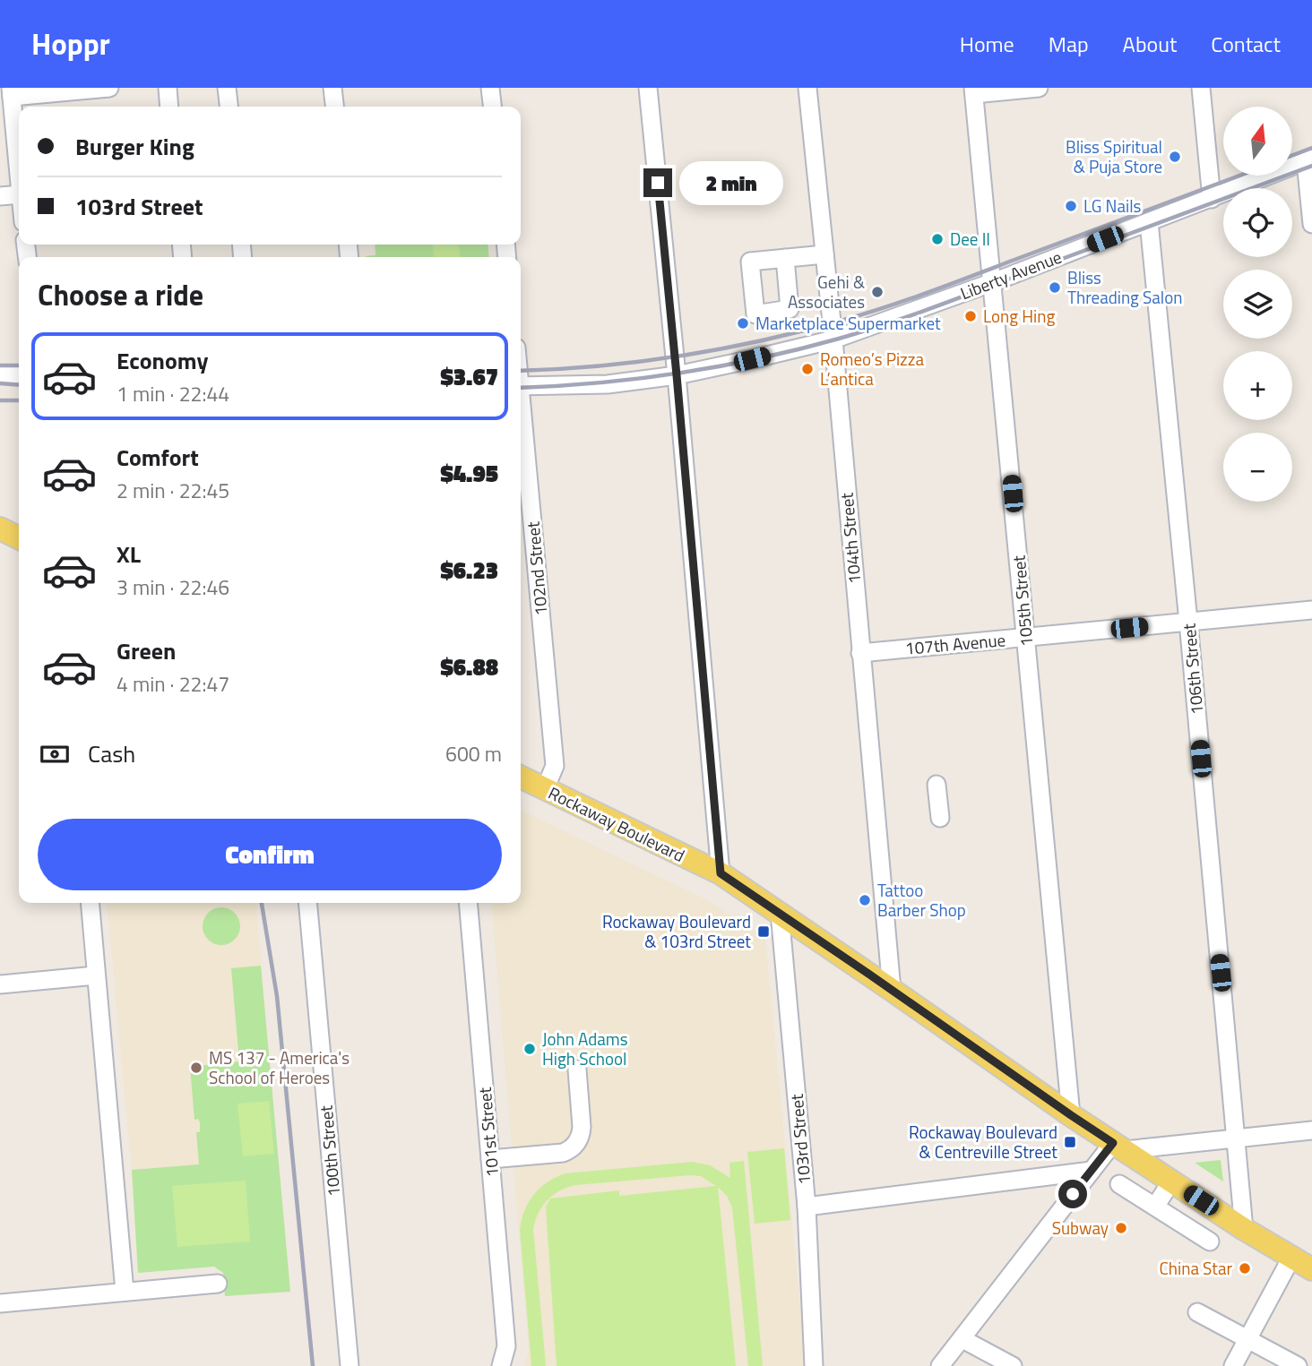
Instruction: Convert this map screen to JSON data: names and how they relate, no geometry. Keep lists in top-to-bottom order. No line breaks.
{"streets":{"main road":["Rockaway Boulevard"],"street":["Liberty Avenue","104th Street","102nd Street","105th Street","107th Avenue","106th Street","101st Street","103rd Street","100th Street"]},"crossings":[["Liberty Avenue","104th Street"],["Liberty Avenue","105th Street"],["Liberty Avenue","106th Street"],["104th Street","107th Avenue"],["104th Street","Rockaway Boulevard"],["102nd Street","Rockaway Boulevard"],["105th Street","107th Avenue"],["105th Street","Rockaway Boulevard"],["107th Avenue","106th Street"],["106th Street","Rockaway Boulevard"],["Rockaway Boulevard","103rd Street"]],"places":{"other":["Bliss Spiritual & Puja Store","LG Nails","Dee II","Bliss Threading Salon","Gehi & Associates","Long Hing","Marketplace Supermarket","Romeo’s Pizza L’antica","Tattoo Barber Shop","John Adams High School","MS 137 - America's School of Heroes","Subway","China Star"],"transit":["Rockaway Boulevard & 103rd Street","Rockaway Boulevard & Centreville Street"]},"north":"top","page":{"header":"Hoppr","nav":["Home","Map","About","Contact"],"map_buttons":["+","−"],"banner":["Burger King","103rd Street"],"bubble":"2 min","heading":"Choose a ride","list":[{"name":"Economy","note":"1 min · 22:44","value":"$3.67"},{"name":"Comfort","note":"2 min · 22:45","value":"$4.95"},{"name":"XL","note":"3 min · 22:46","value":"$6.23"},{"name":"Green","note":"4 min · 22:47","value":"$6.88"}],"pay":["Cash","600 m"],"buttons":"Confirm"}}
